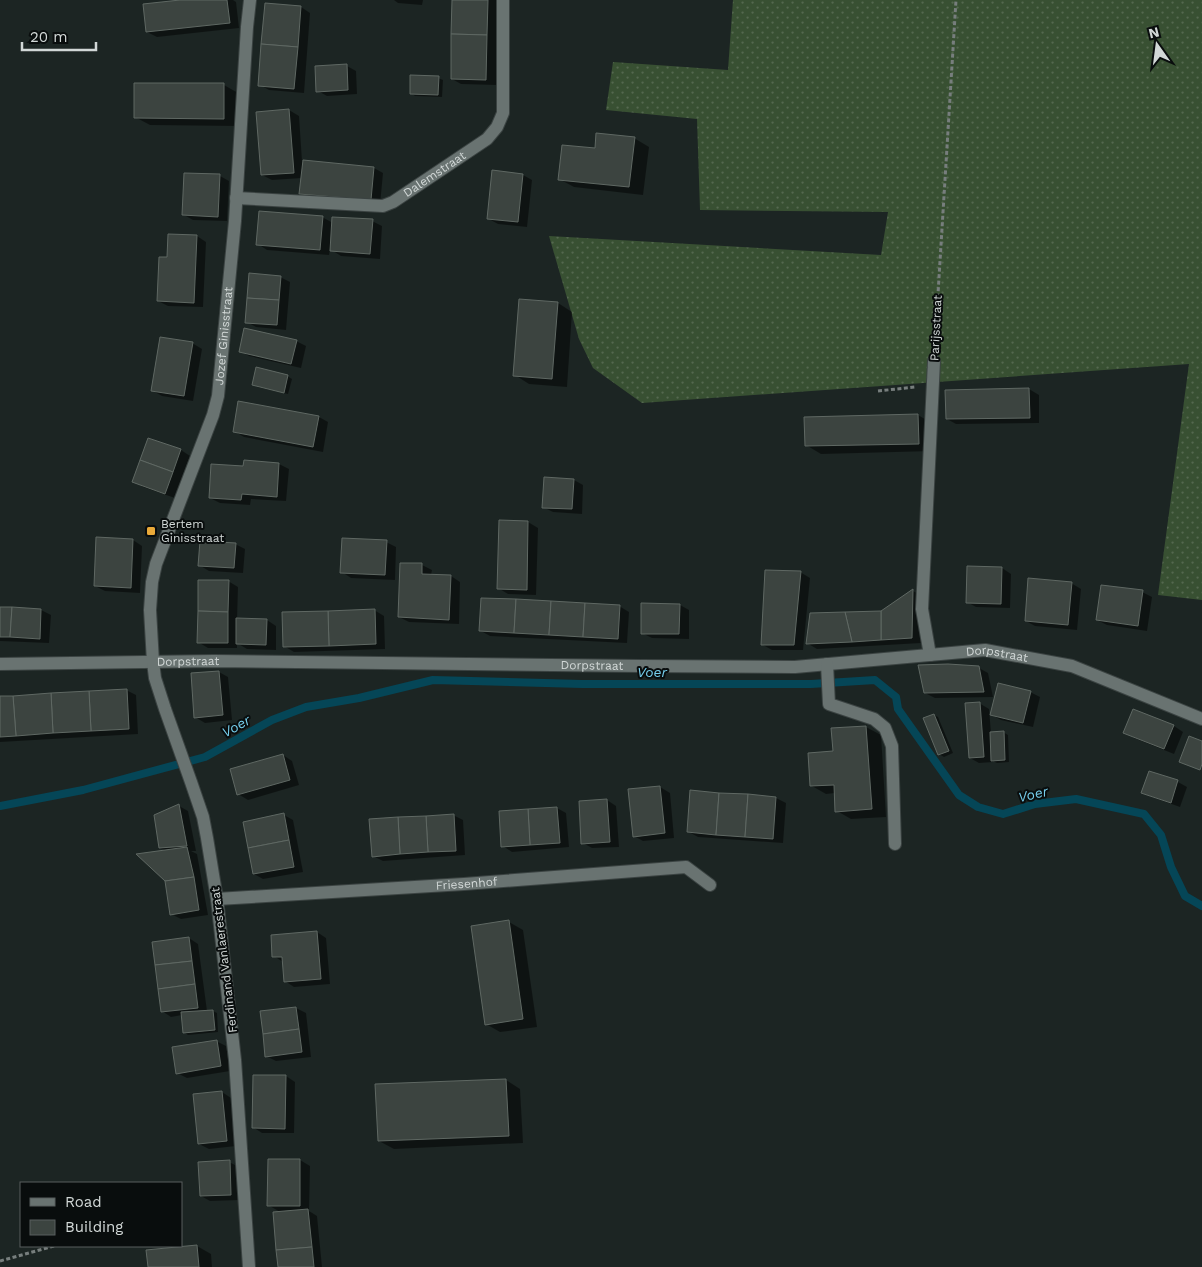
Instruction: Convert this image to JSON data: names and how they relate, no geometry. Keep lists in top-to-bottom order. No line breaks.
{"streets":{"street":["Dalemstraat","Parijsstraat","Jozef Ginisstraat","Dorpstraat","Friesenhof","Ferdinand Vanlaerestraat"]},"crossings":[["Dalemstraat","Jozef Ginisstraat"],["Parijsstraat","Dorpstraat"],["Jozef Ginisstraat","Dorpstraat"],["Jozef Ginisstraat","Ferdinand Vanlaerestraat"],["Dorpstraat","Ferdinand Vanlaerestraat"],["Friesenhof","Ferdinand Vanlaerestraat"]],"water":["Voer"],"places":{"transit":["Bertem Ginisstraat"]},"legend":["Road","Building"],"scale_bar":"20 m","north":"top"}
